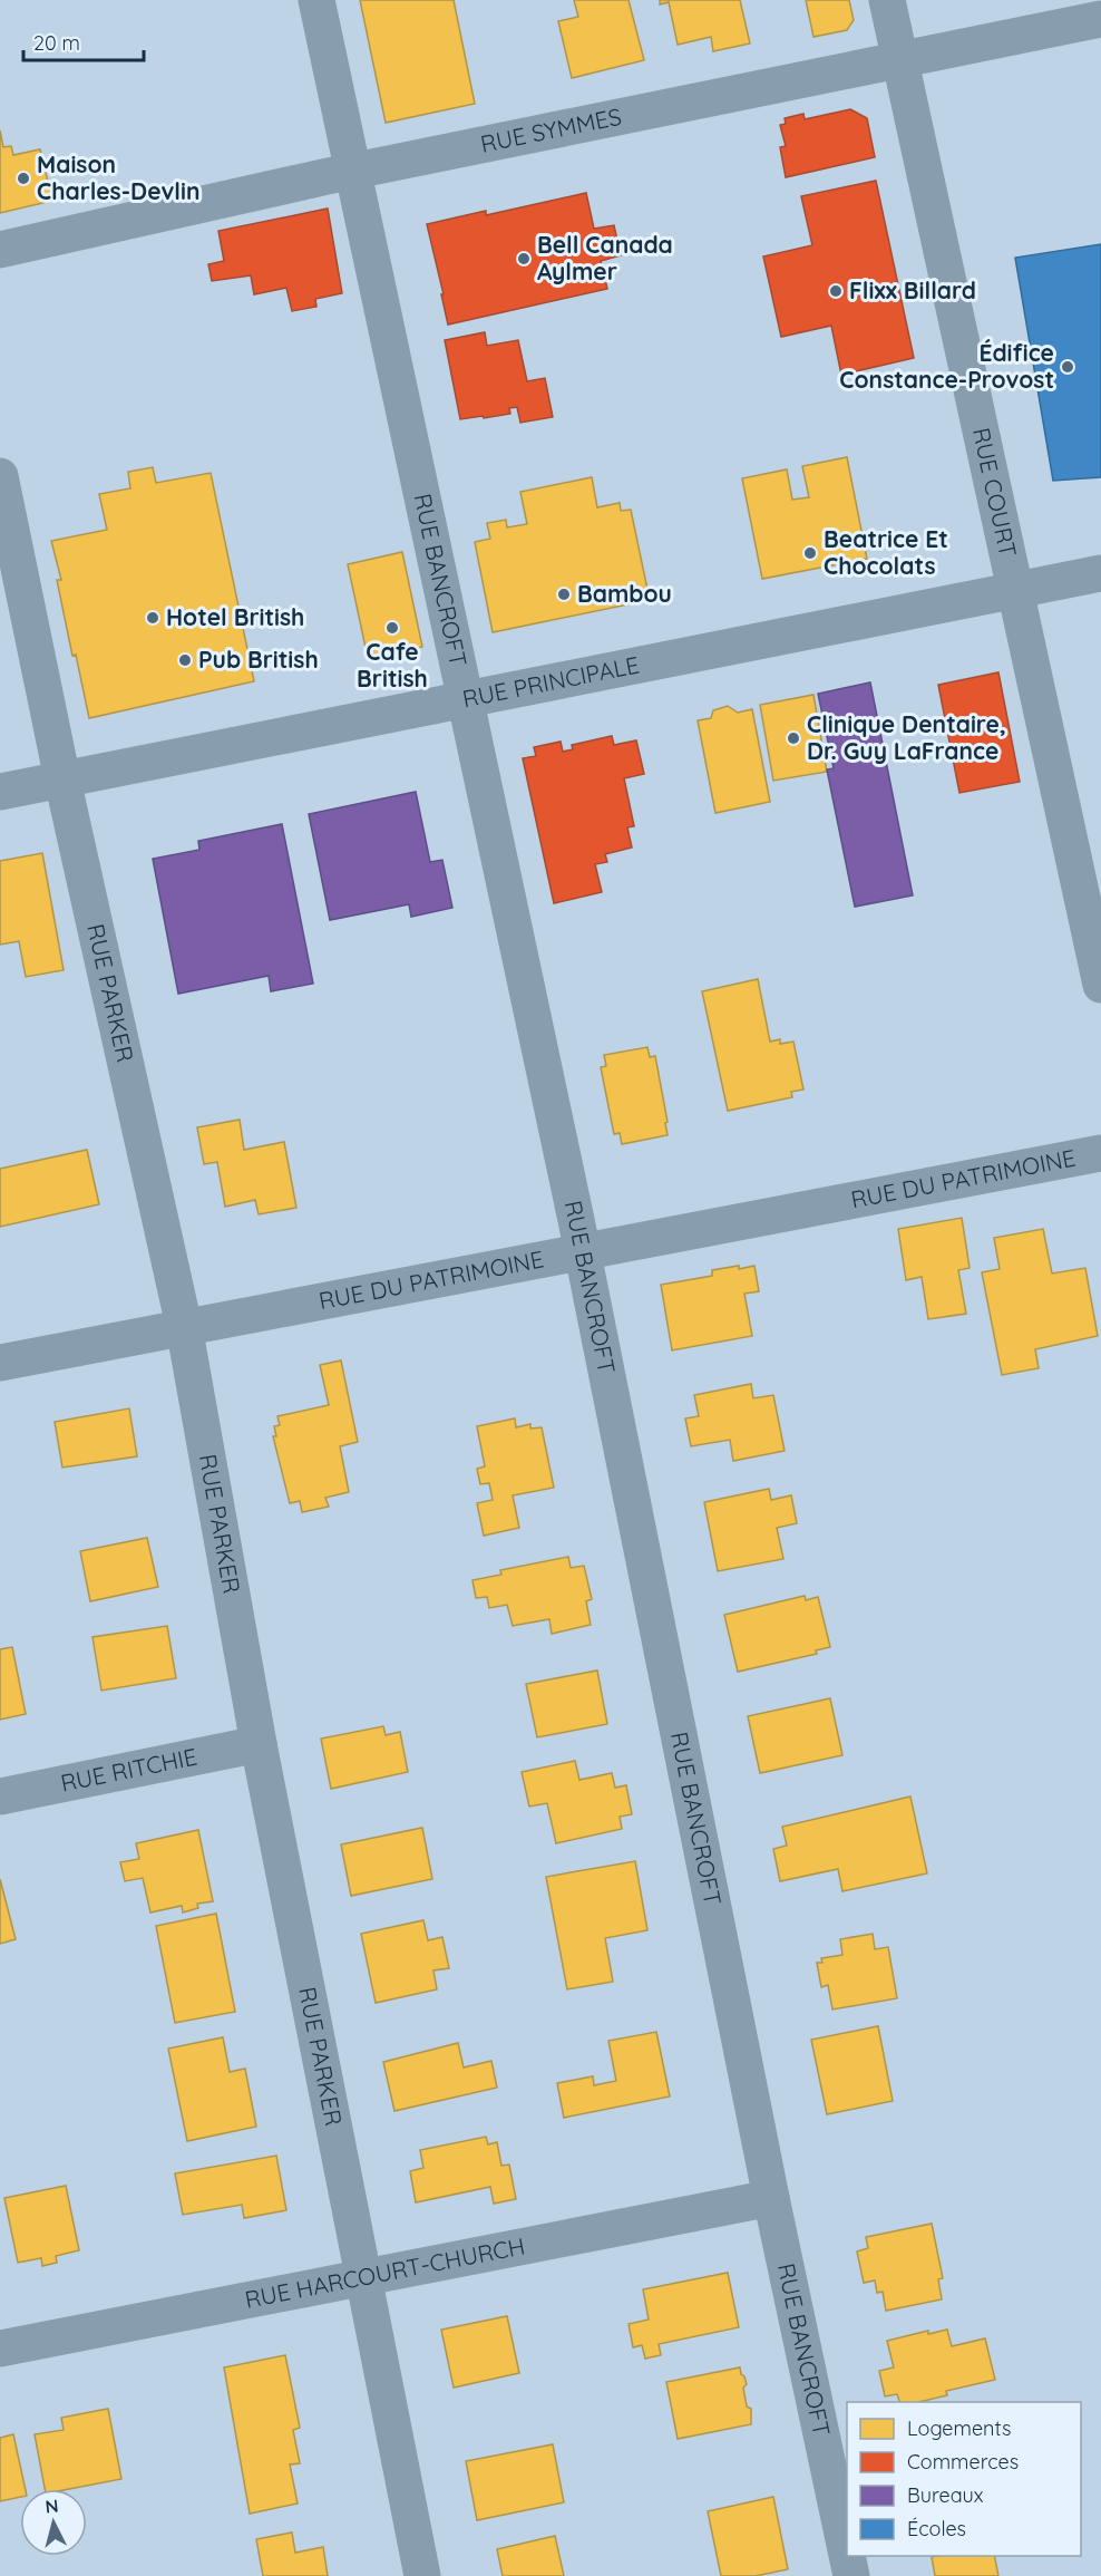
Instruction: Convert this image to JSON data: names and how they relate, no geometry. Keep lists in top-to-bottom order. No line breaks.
{"streets":{"street":["RUE SYMMES","RUE COURT","RUE BANCROFT","RUE PRINCIPALE","RUE PARKER","RUE DU PATRIMOINE","RUE RITCHIE","RUE HARCOURT-CHURCH"]},"crossings":[["RUE SYMMES","RUE COURT"],["RUE SYMMES","RUE BANCROFT"],["RUE COURT","RUE PRINCIPALE"],["RUE BANCROFT","RUE PRINCIPALE"],["RUE BANCROFT","RUE DU PATRIMOINE"],["RUE BANCROFT","RUE HARCOURT-CHURCH"],["RUE PRINCIPALE","RUE PARKER"],["RUE PARKER","RUE DU PATRIMOINE"],["RUE PARKER","RUE RITCHIE"],["RUE PARKER","RUE HARCOURT-CHURCH"]],"places":["Maison Charles-Devlin","Bell Canada Aylmer","Flixx Billard","Édifice Constance-Provost","Beatrice Et Chocolats","Bambou","Hotel British","Cafe British","Pub British","Clinique Dentaire, Dr. Guy LaFrance"],"legend":["Logements","Commerces","Bureaux","Écoles"],"scale_bar":"20 m","north":"top"}
